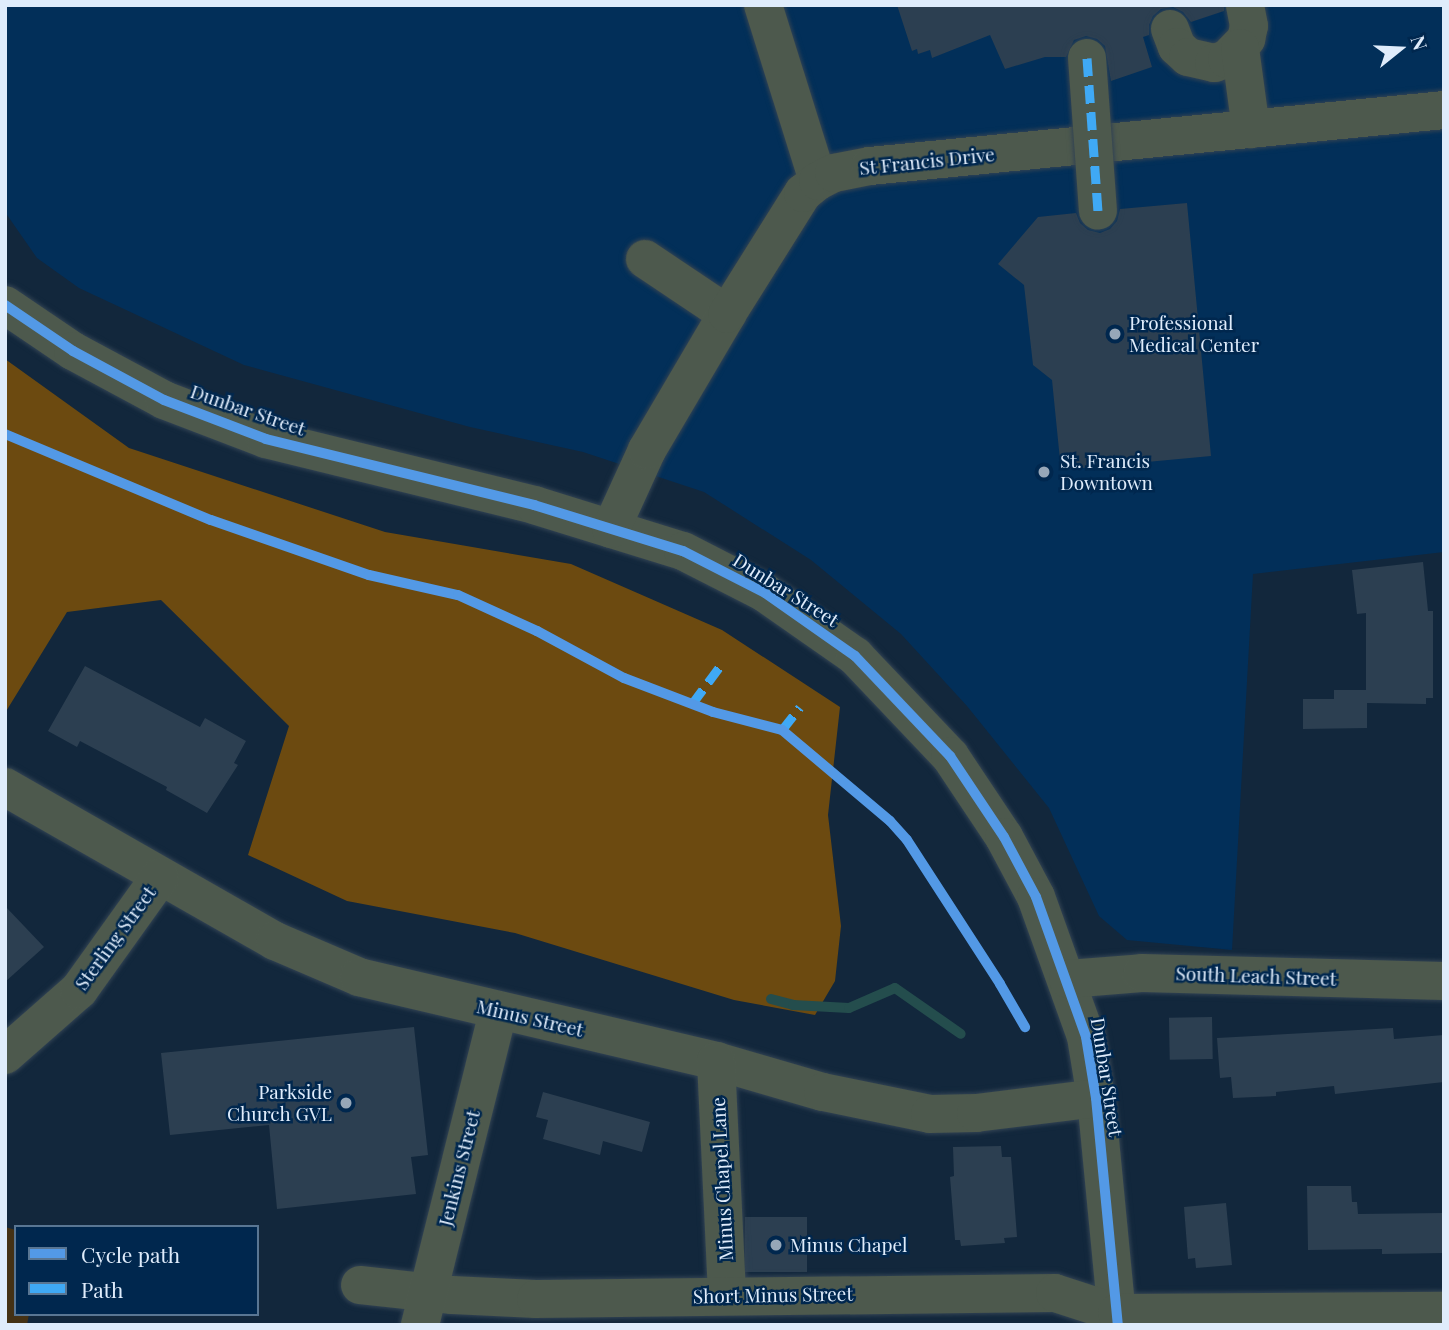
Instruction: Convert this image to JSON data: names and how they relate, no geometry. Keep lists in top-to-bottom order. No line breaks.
{"streets":{"street":["St Francis Drive","Dunbar Street","Sterling Street","South Leach Street","Minus Street","Jenkins Street","Minus Chapel Lane","Short Minus Street"]},"crossings":[["St Francis Drive","Dunbar Street"],["Dunbar Street","South Leach Street"],["Dunbar Street","Minus Street"],["Dunbar Street","Short Minus Street"],["Sterling Street","Minus Street"],["Minus Street","Jenkins Street"],["Minus Street","Minus Chapel Lane"],["Jenkins Street","Short Minus Street"],["Minus Chapel Lane","Short Minus Street"]],"places":["Professional Medical Center","St. Francis Downtown","Parkside Church GVL","Minus Chapel"],"legend":["Cycle path","Path"],"north":"right"}
